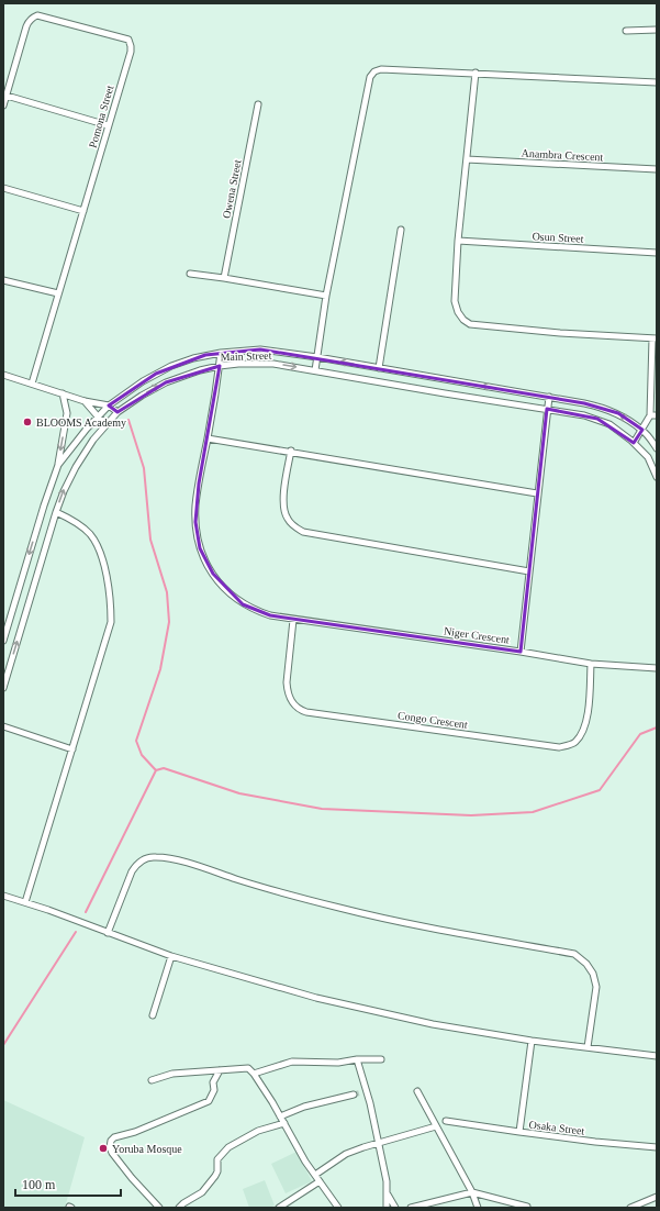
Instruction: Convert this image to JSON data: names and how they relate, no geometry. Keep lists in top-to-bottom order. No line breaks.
{"streets":{"street":["Pomona Street","Anambra Crescent","Owena Street","Osun Street","Main Street","Niger Crescent","Congo Crescent","Osaka Street"]},"crossings":[["Main Street","Niger Crescent"],["Niger Crescent","Congo Crescent"]],"places":["BLOOMS Academy","Yoruba Mosque"],"scale_bar":"100 m"}
